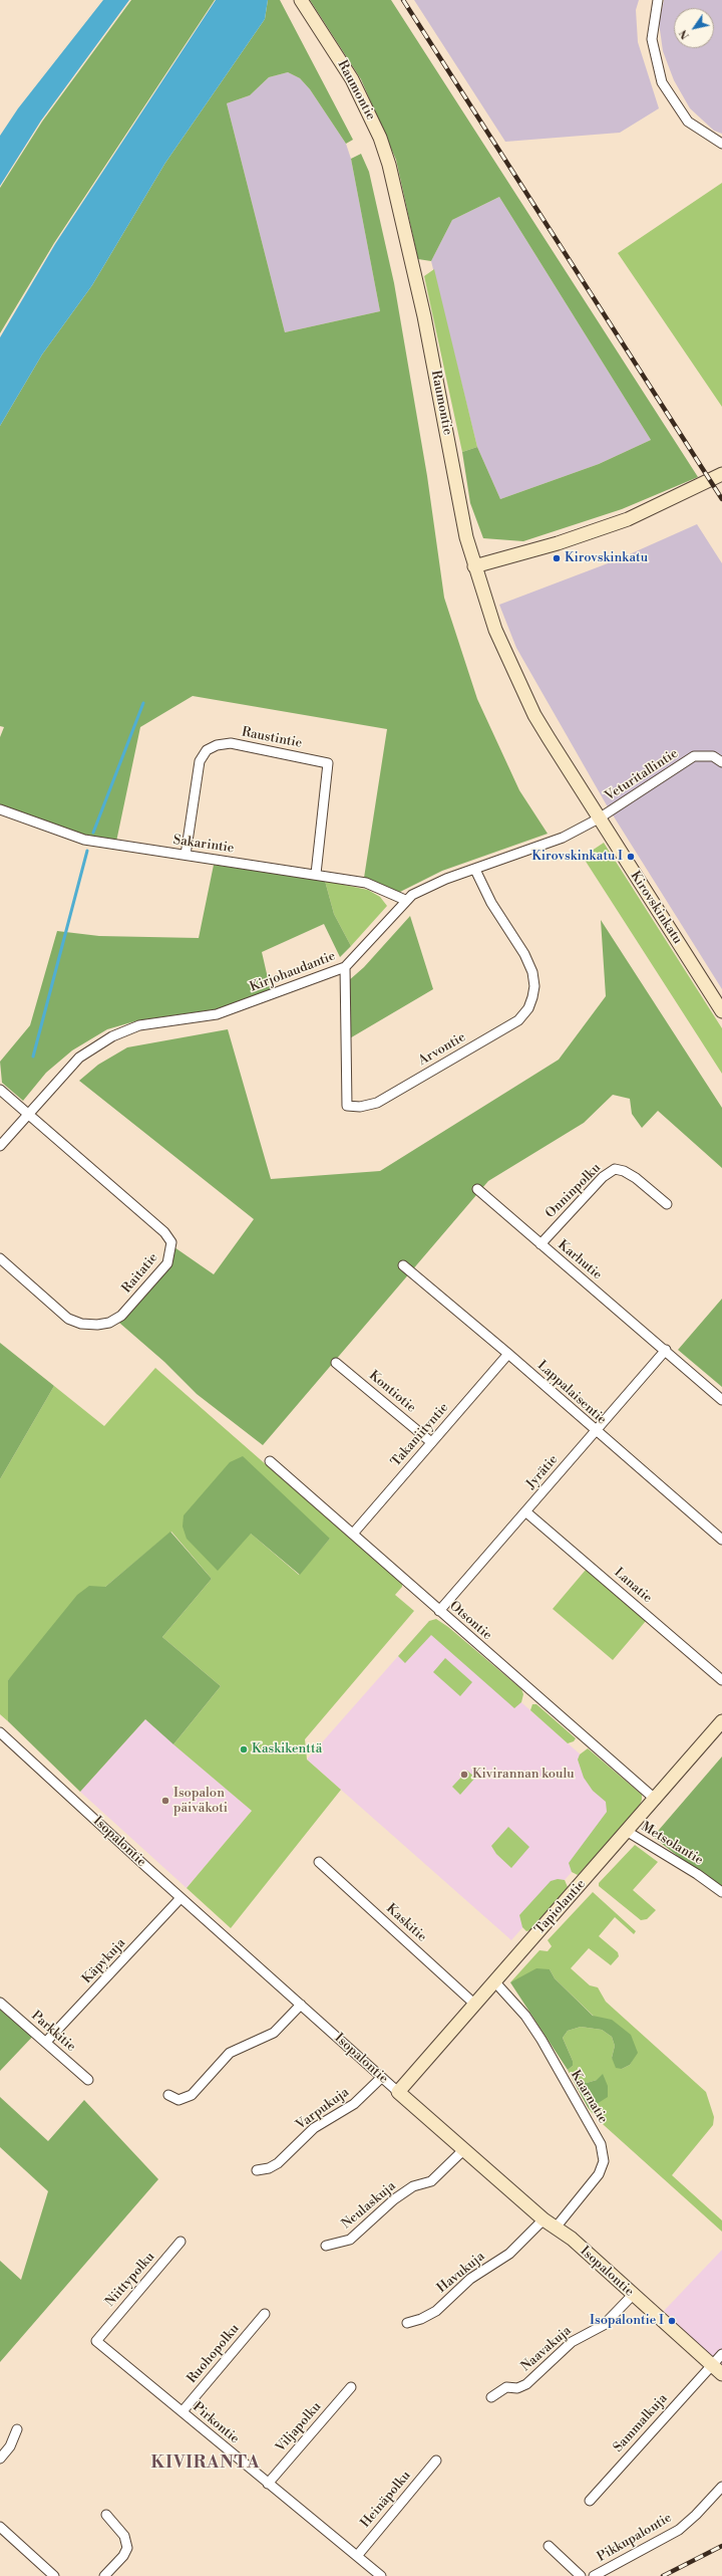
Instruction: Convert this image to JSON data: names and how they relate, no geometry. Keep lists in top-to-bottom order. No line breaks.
{"streets":{"street":["Raumontie","Raustintie","Veturitallintie","Sakarintie","Kirovskinkatu","Kirjohaudantie","Arvontie","Onninpolku","Karhutie","Raitatie","Kontiotie","Lappalaisentie","Takaniityntie","Jyrätie","Lanatie","Otsontie","Isopalontie","Metsolantie","Tapiolantie","Kaskitie","Käpykuja","Parkkitie","Kaarnatie","Varpukuja","Neulaskuja","Havukuja","Niittypolku","Naavakuja","Ruohopolku","Pirkontie","Sammalkuja","Viljapolku","Heinäpolku","Pikkupalontie"]},"crossings":[["Raumontie","Kirovskinkatu"],["Raustintie","Sakarintie"],["Veturitallintie","Kirovskinkatu"],["Veturitallintie","Kirjohaudantie"],["Sakarintie","Kirjohaudantie"],["Kirovskinkatu","Kirjohaudantie"],["Kirjohaudantie","Arvontie"],["Kirjohaudantie","Raitatie"],["Onninpolku","Karhutie"],["Karhutie","Jyrätie"],["Kontiotie","Takaniityntie"],["Lappalaisentie","Takaniityntie"],["Lappalaisentie","Jyrätie"],["Takaniityntie","Otsontie"],["Jyrätie","Lanatie"],["Jyrätie","Otsontie"],["Otsontie","Tapiolantie"],["Isopalontie","Tapiolantie"],["Isopalontie","Käpykuja"],["Isopalontie","Kaarnatie"],["Isopalontie","Varpukuja"],["Isopalontie","Neulaskuja"],["Isopalontie","Havukuja"],["Isopalontie","Naavakuja"],["Isopalontie","Sammalkuja"],["Metsolantie","Tapiolantie"],["Tapiolantie","Kaskitie"],["Tapiolantie","Kaarnatie"],["Käpykuja","Parkkitie"],["Niittypolku","Pirkontie"],["Ruohopolku","Pirkontie"],["Pirkontie","Viljapolku"],["Pirkontie","Heinäpolku"]],"districts":["KIVIRANTA"],"places":["Kirovskinkatu","Kirovskinkatu I","Kaskikenttä","Kivirannan koulu","Isopalon päiväkoti","Isopalontie I"],"north":"bottom left"}
